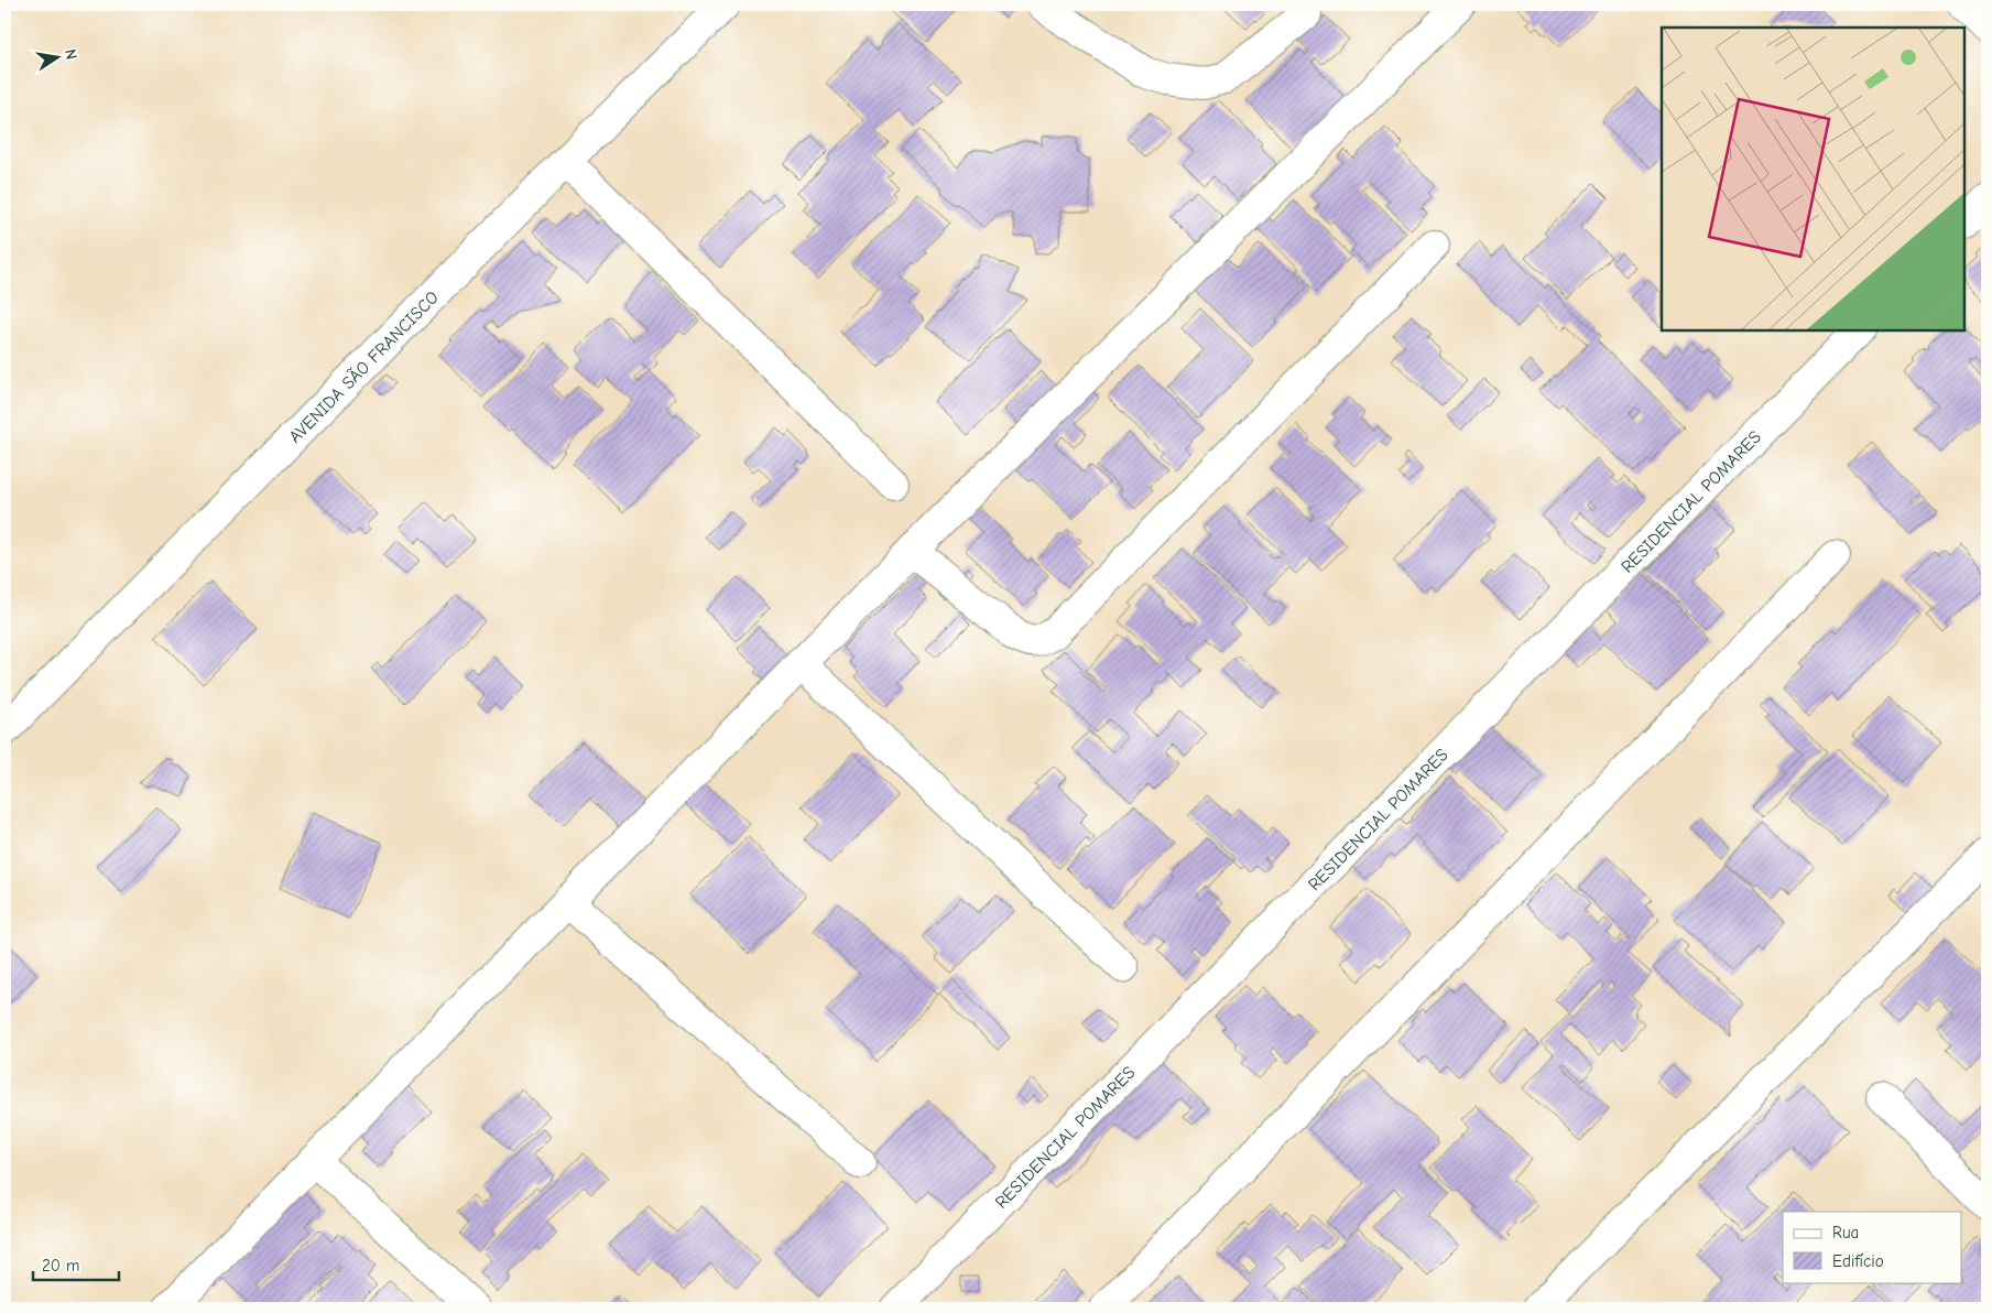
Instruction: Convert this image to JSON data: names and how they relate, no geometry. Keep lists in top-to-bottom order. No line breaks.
{"streets":{"street":["AVENIDA SÃO FRANCISCO","RESIDENCIAL POMARES"]},"legend":["Rua","Edifício"],"scale_bar":"20 m","north":"right"}
